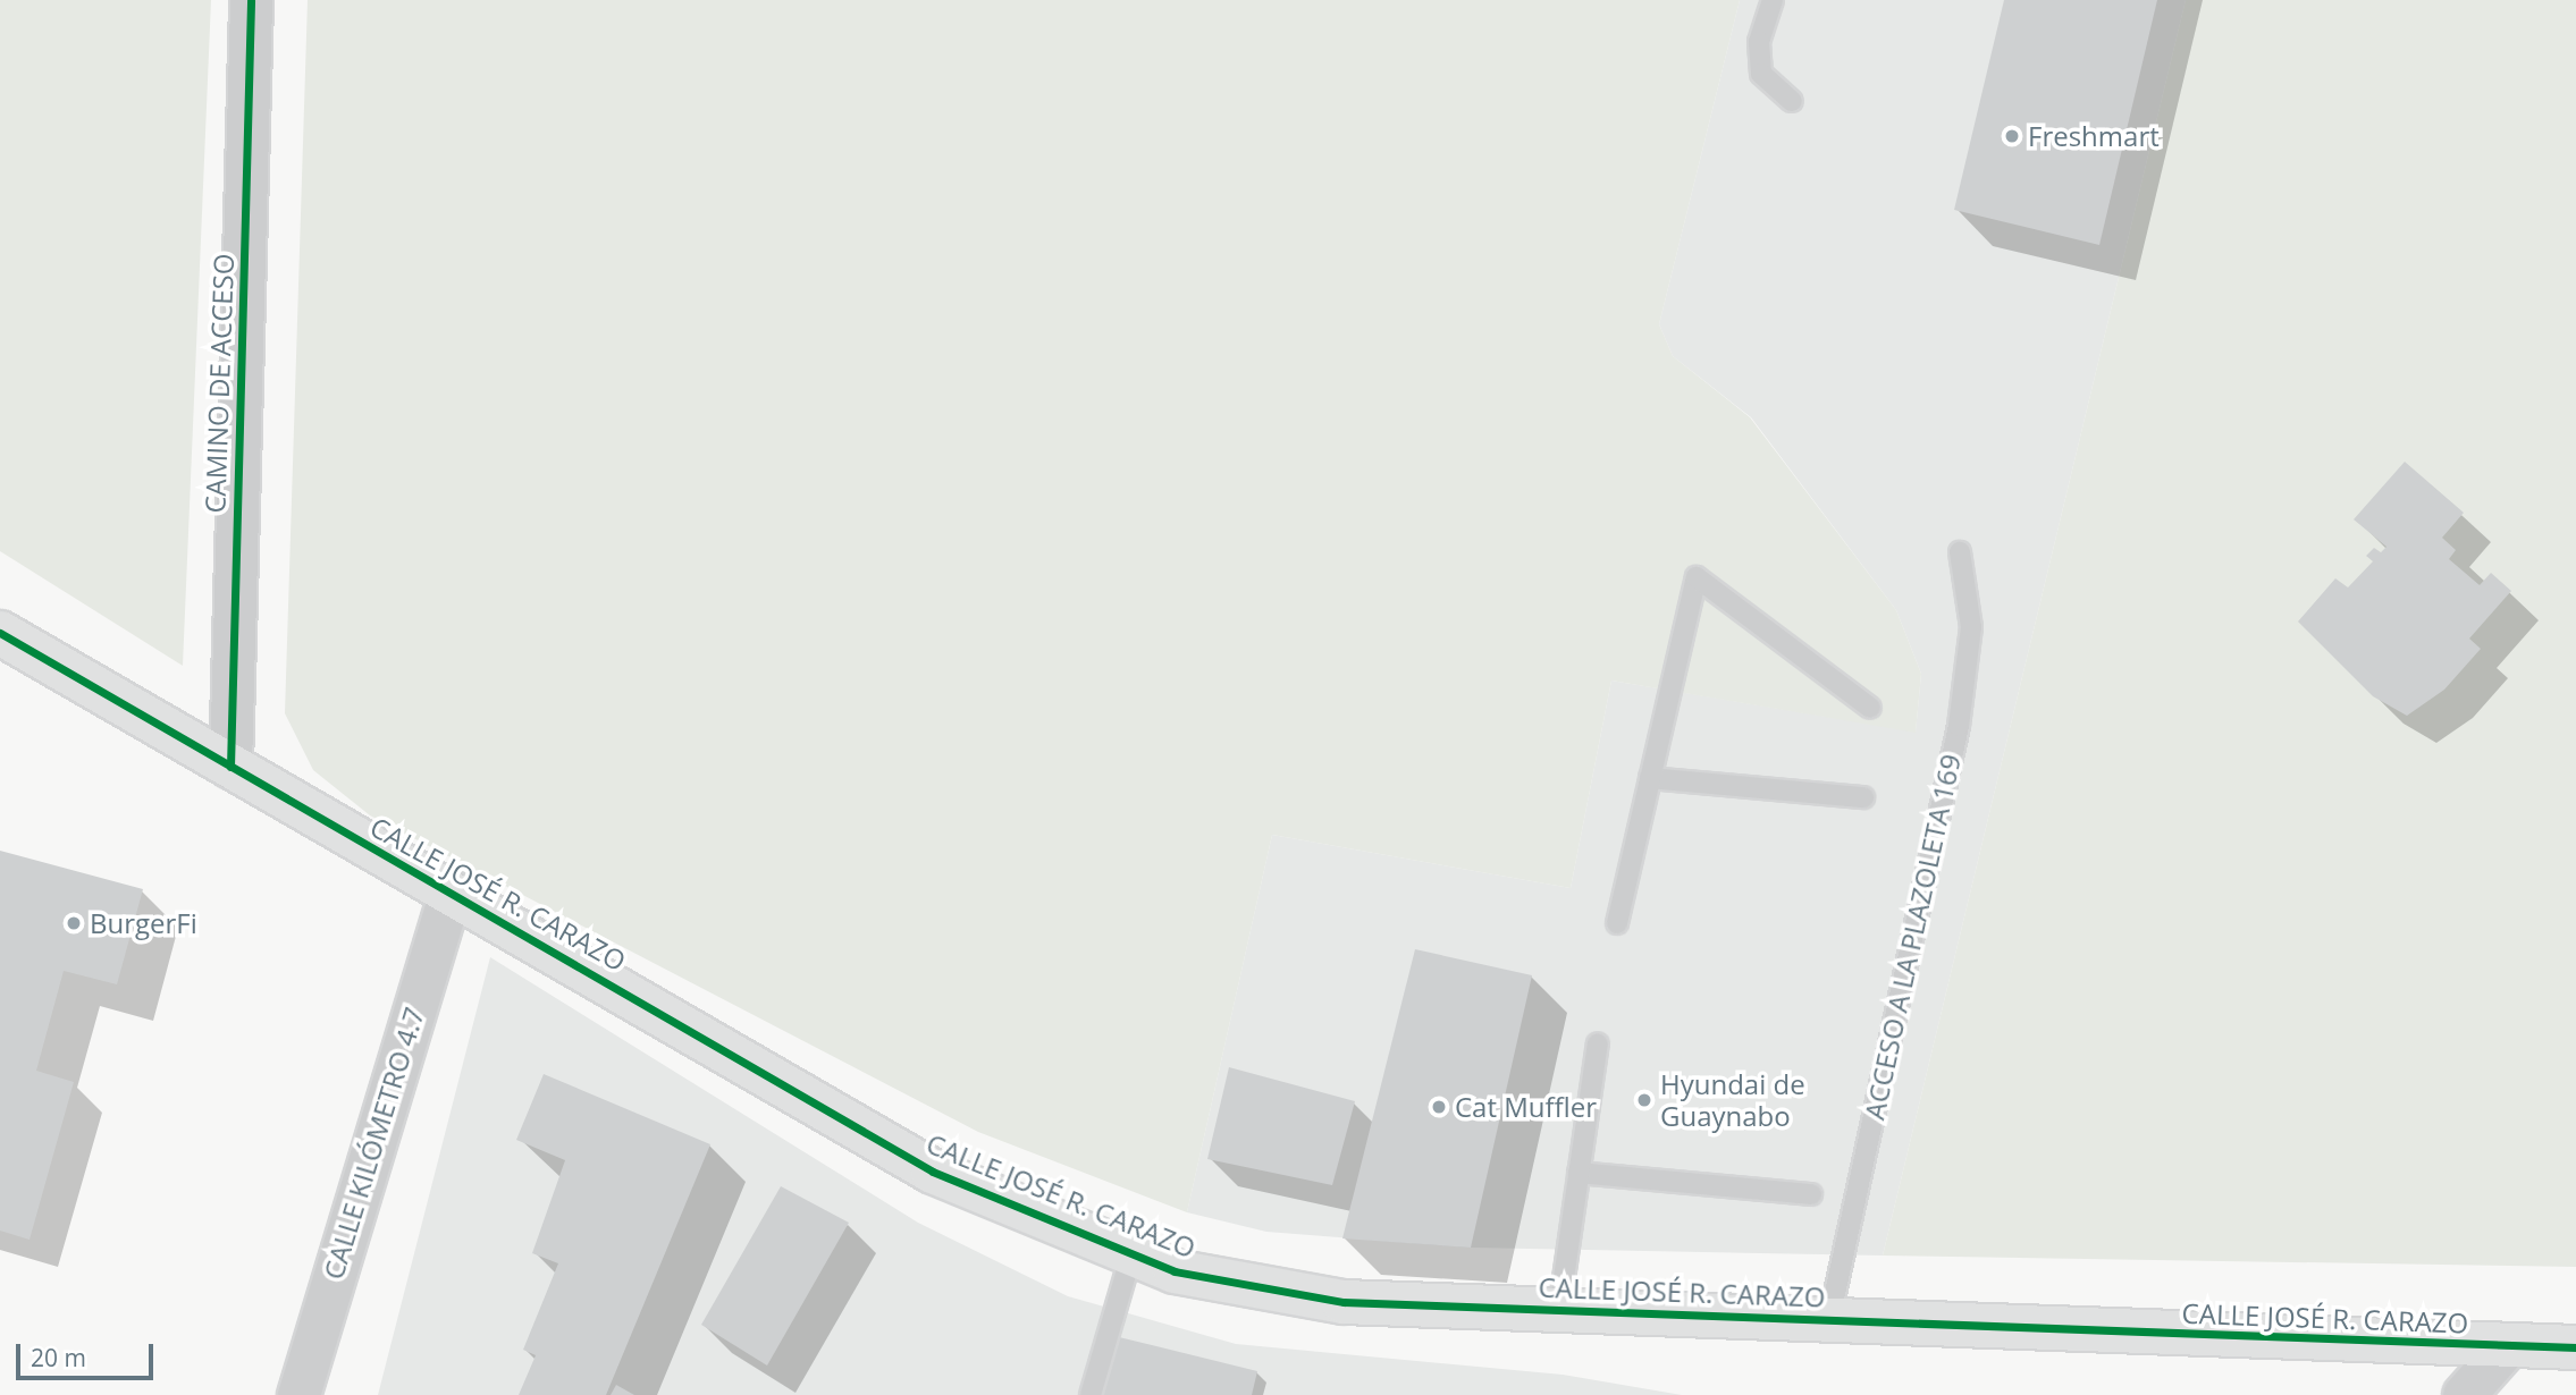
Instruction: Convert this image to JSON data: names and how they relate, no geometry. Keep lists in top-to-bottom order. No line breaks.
{"streets":{"street":["CAMINO DE ACCESO","CALLE JOSÉ R. CARAZO","CALLE KILÓMETRO 4.7"],"lane":["ACCESO A LA PLAZOLETA 169"]},"crossings":[["CAMINO DE ACCESO","CALLE JOSÉ R. CARAZO"],["CALLE JOSÉ R. CARAZO","ACCESO A LA PLAZOLETA 169"],["CALLE JOSÉ R. CARAZO","CALLE KILÓMETRO 4.7"]],"places":["Freshmart","BurgerFi","Hyundai de Guaynabo","Cat Muffler"],"scale_bar":"20 m"}
